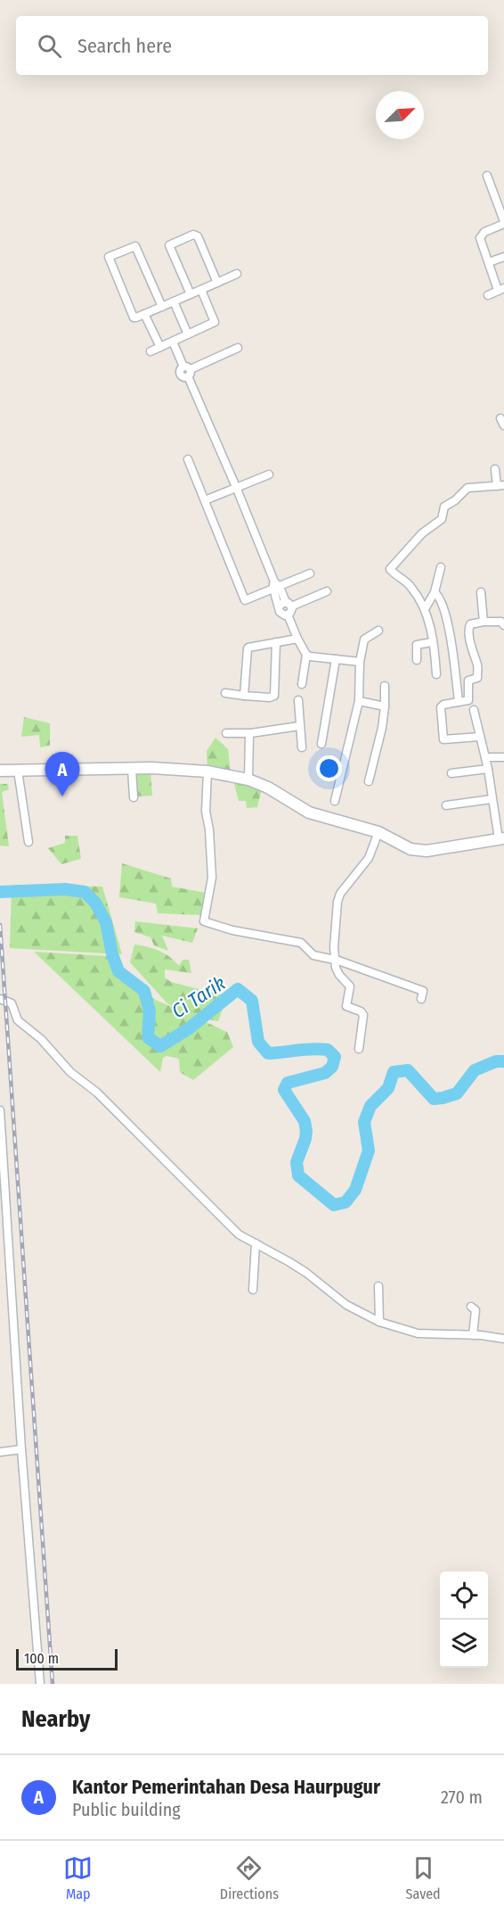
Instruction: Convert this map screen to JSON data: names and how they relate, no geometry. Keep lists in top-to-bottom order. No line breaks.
{"water":["Ci Tarik"],"scale_bar":"100 m","north":"top right","page":{"search":"Search here","pins":"A","scale":"100 m","heading":"Nearby","list":[{"mark":"A","name":"Kantor Pemerintahan Desa Haurpugur","note":"Public building","value":"270 m"}],"nav":["Map","Directions","Saved"]}}
